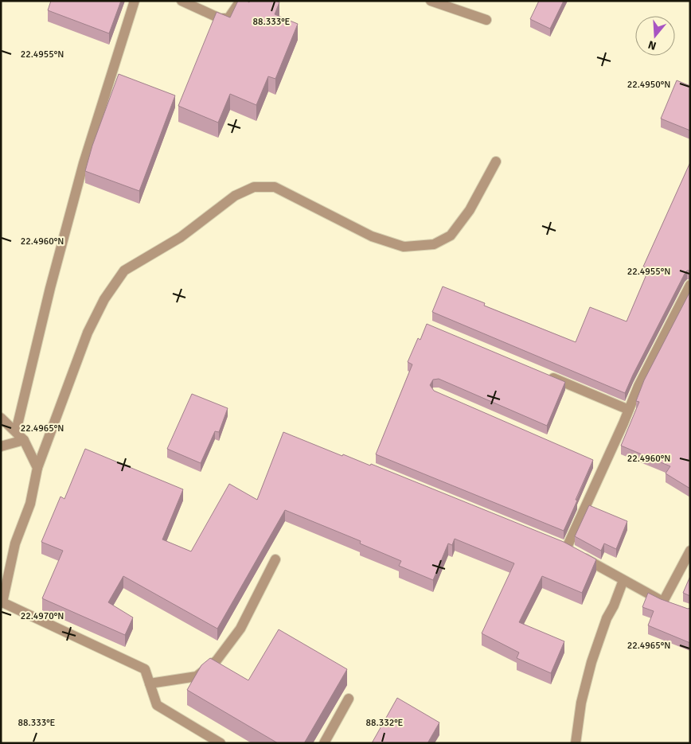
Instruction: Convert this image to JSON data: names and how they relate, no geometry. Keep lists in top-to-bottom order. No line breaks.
{"north":"bottom","coordinates":["88.333°E","22.4955°N","22.4950°N","22.4960°N","22.4965°N","22.4970°N","88.332°E"]}
